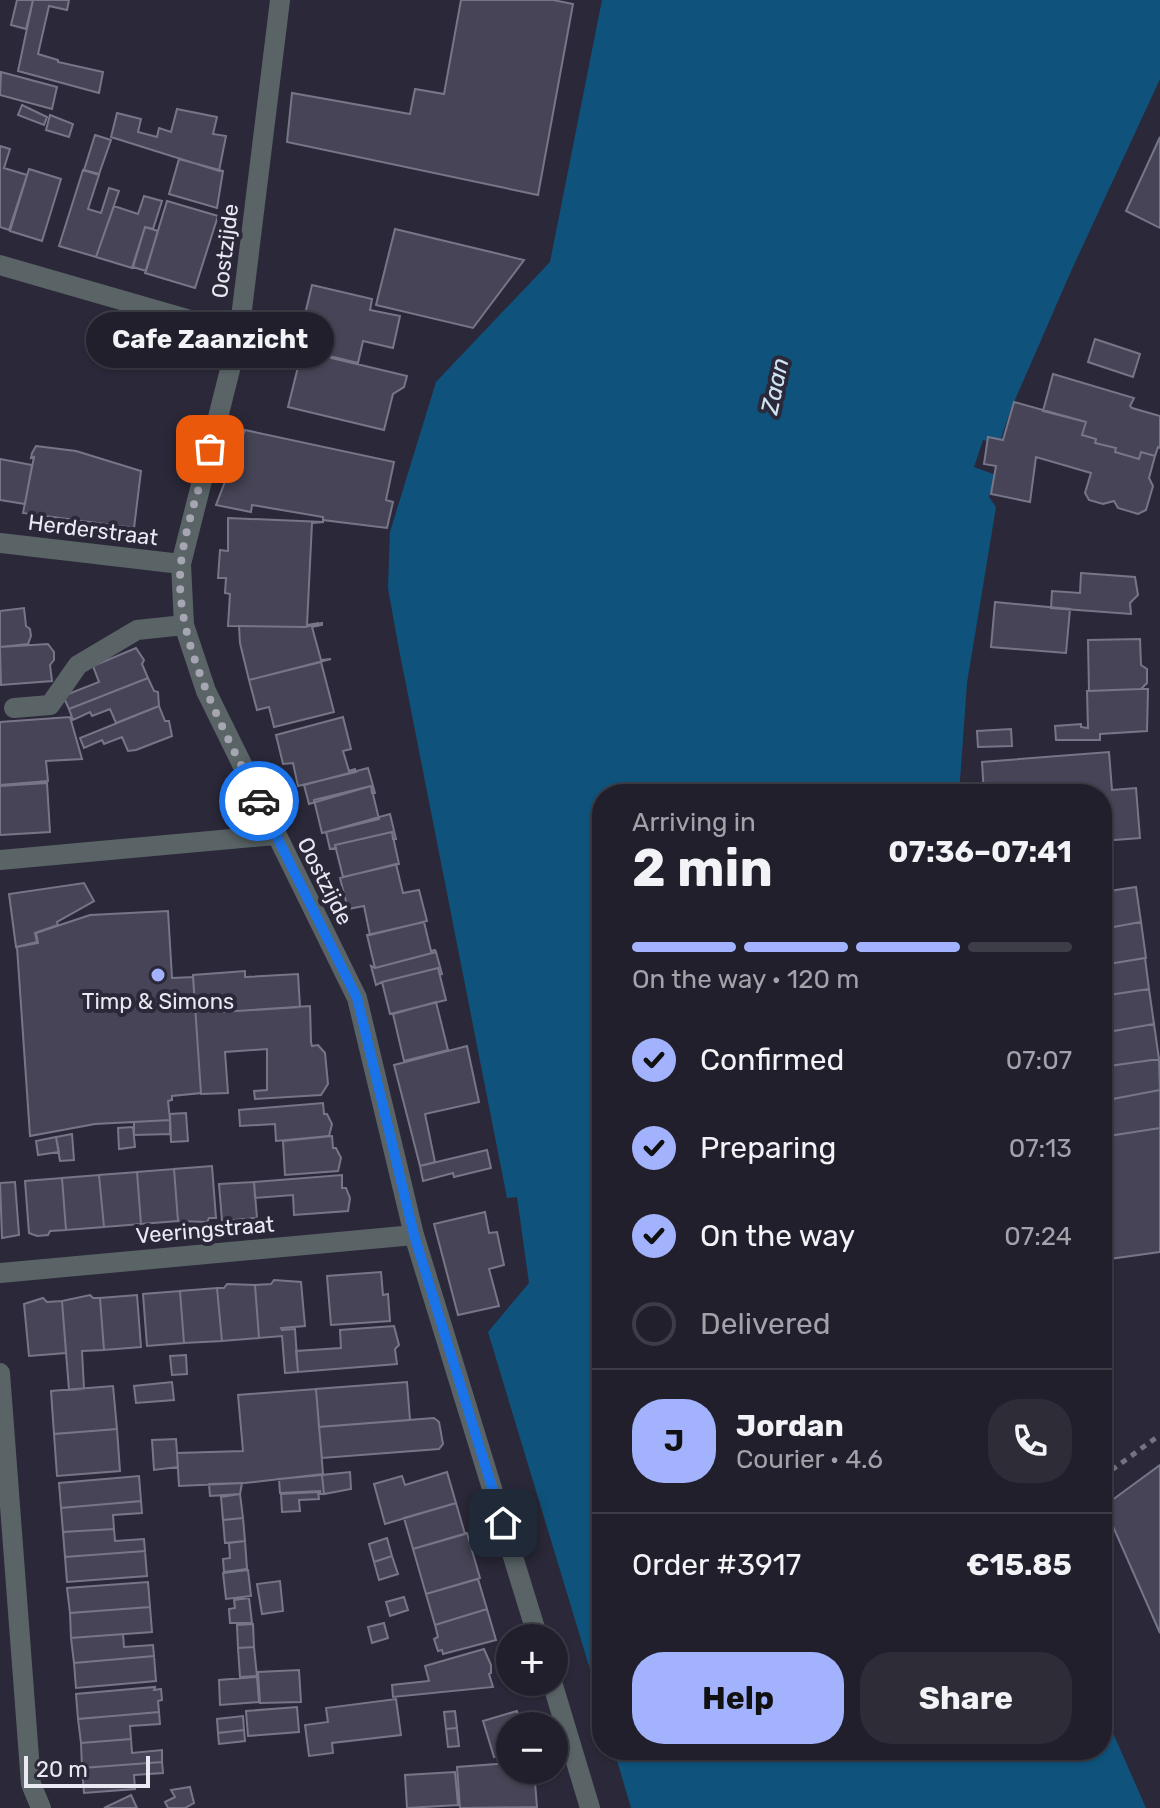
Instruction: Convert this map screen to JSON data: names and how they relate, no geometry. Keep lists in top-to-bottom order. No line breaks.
{"streets":{"street":["Oostzijde","Herderstraat","Veeringstraat"]},"crossings":[["Oostzijde","Herderstraat"],["Oostzijde","Veeringstraat"]],"water":["Zaan"],"places":["Cafe Zaanzicht","Timp & Simons"],"scale_bar":"20 m","page":{"bubble":"Cafe Zaanzicht","heading":["2 min","Arriving in","07:36–07:41"],"panel":["Jordan","Courier · 4.6","Order #3917","€15.85"],"bar":"On the way · 120 m","list":[["Confirmed","07:07"],["Preparing","07:13"],["On the way","07:24"],"Delivered"],"round":"J","map_buttons":["+","−"],"buttons":["Help","Share"],"scale":"20 m"}}
